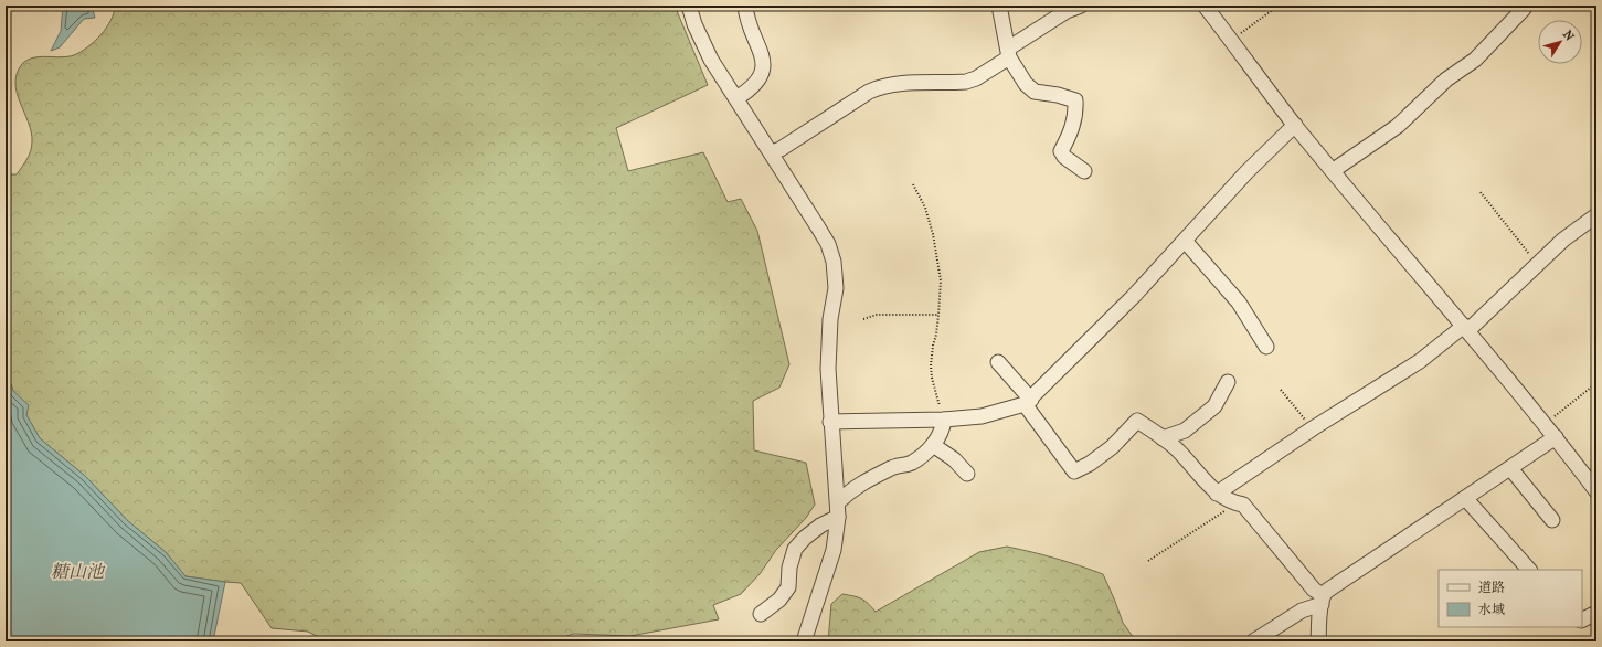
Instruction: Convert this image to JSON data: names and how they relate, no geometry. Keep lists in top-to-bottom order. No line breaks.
{"water":["糖山池"],"legend":["道路","水域"],"north":"top right"}
